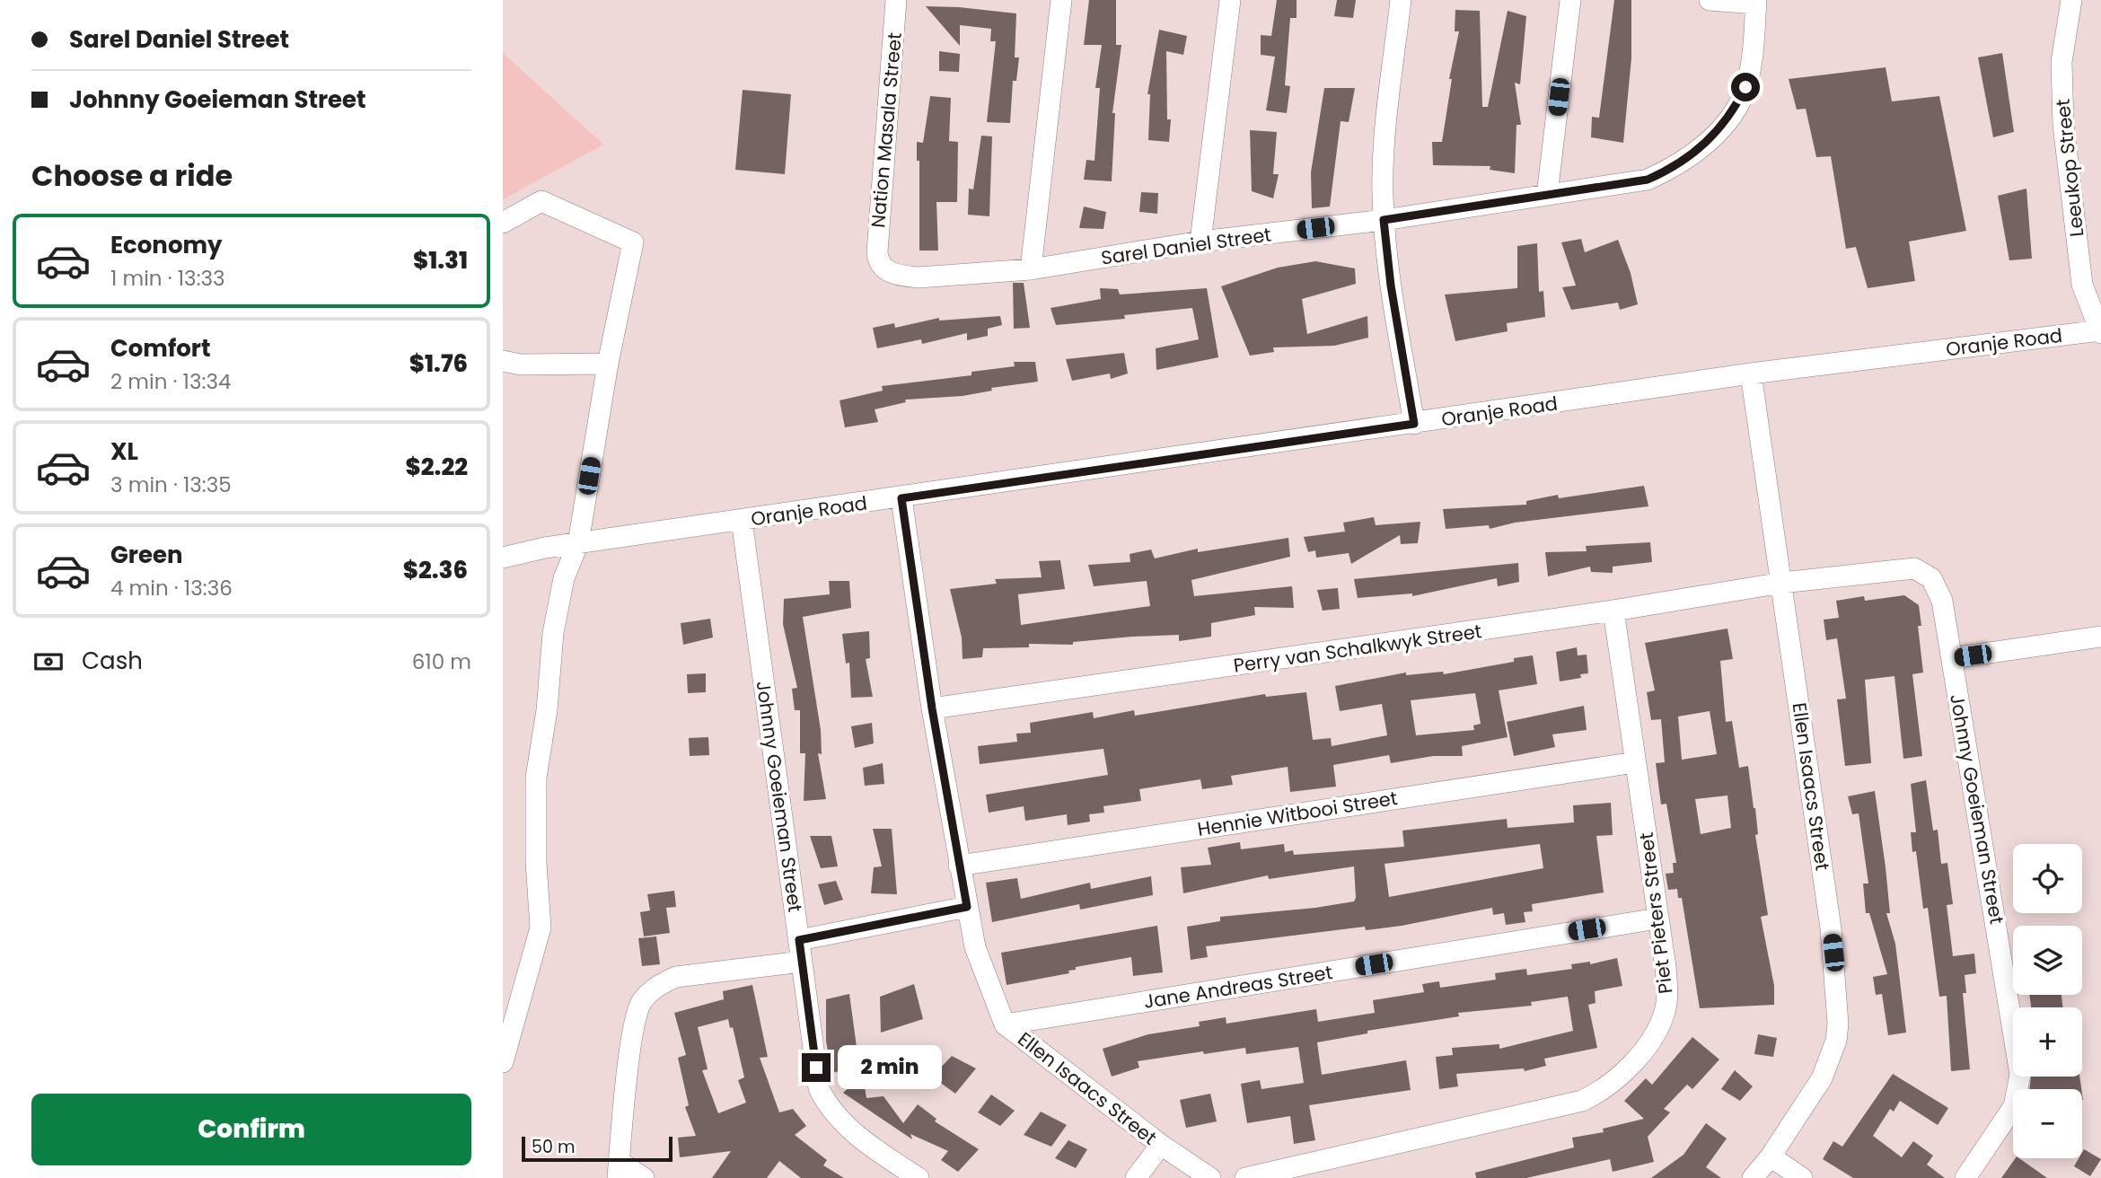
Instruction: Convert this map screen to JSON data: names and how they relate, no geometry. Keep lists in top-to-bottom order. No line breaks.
{"streets":{"street":["Nation Masala Street","Leeukop Street","Sarel Daniel Street","Oranje Road","Perry van Schalkwyk Street","Ellen Isaacs Street","Johnny Goeieman Street","Hennie Witbooi Street","Piet Pieters Street","Jane Andreas Street"]},"crossings":[["Nation Masala Street","Sarel Daniel Street"],["Leeukop Street","Oranje Road"],["Oranje Road","Ellen Isaacs Street"],["Oranje Road","Johnny Goeieman Street"],["Perry van Schalkwyk Street","Ellen Isaacs Street"],["Perry van Schalkwyk Street","Johnny Goeieman Street"],["Perry van Schalkwyk Street","Piet Pieters Street"],["Ellen Isaacs Street","Johnny Goeieman Street"],["Ellen Isaacs Street","Hennie Witbooi Street"],["Ellen Isaacs Street","Jane Andreas Street"],["Hennie Witbooi Street","Piet Pieters Street"],["Piet Pieters Street","Jane Andreas Street"]],"scale_bar":"50 m","page":{"banner":["Sarel Daniel Street","Johnny Goeieman Street"],"heading":"Choose a ride","list":[{"name":"Economy","note":"1 min · 13:33","value":"$1.31"},{"name":"Comfort","note":"2 min · 13:34","value":"$1.76"},{"name":"XL","note":"3 min · 13:35","value":"$2.22"},{"name":"Green","note":"4 min · 13:36","value":"$2.36"}],"pay":["Cash","610 m"],"map_buttons":["+","−"],"bubble":"2 min","buttons":"Confirm","scale":"50 m"}}
